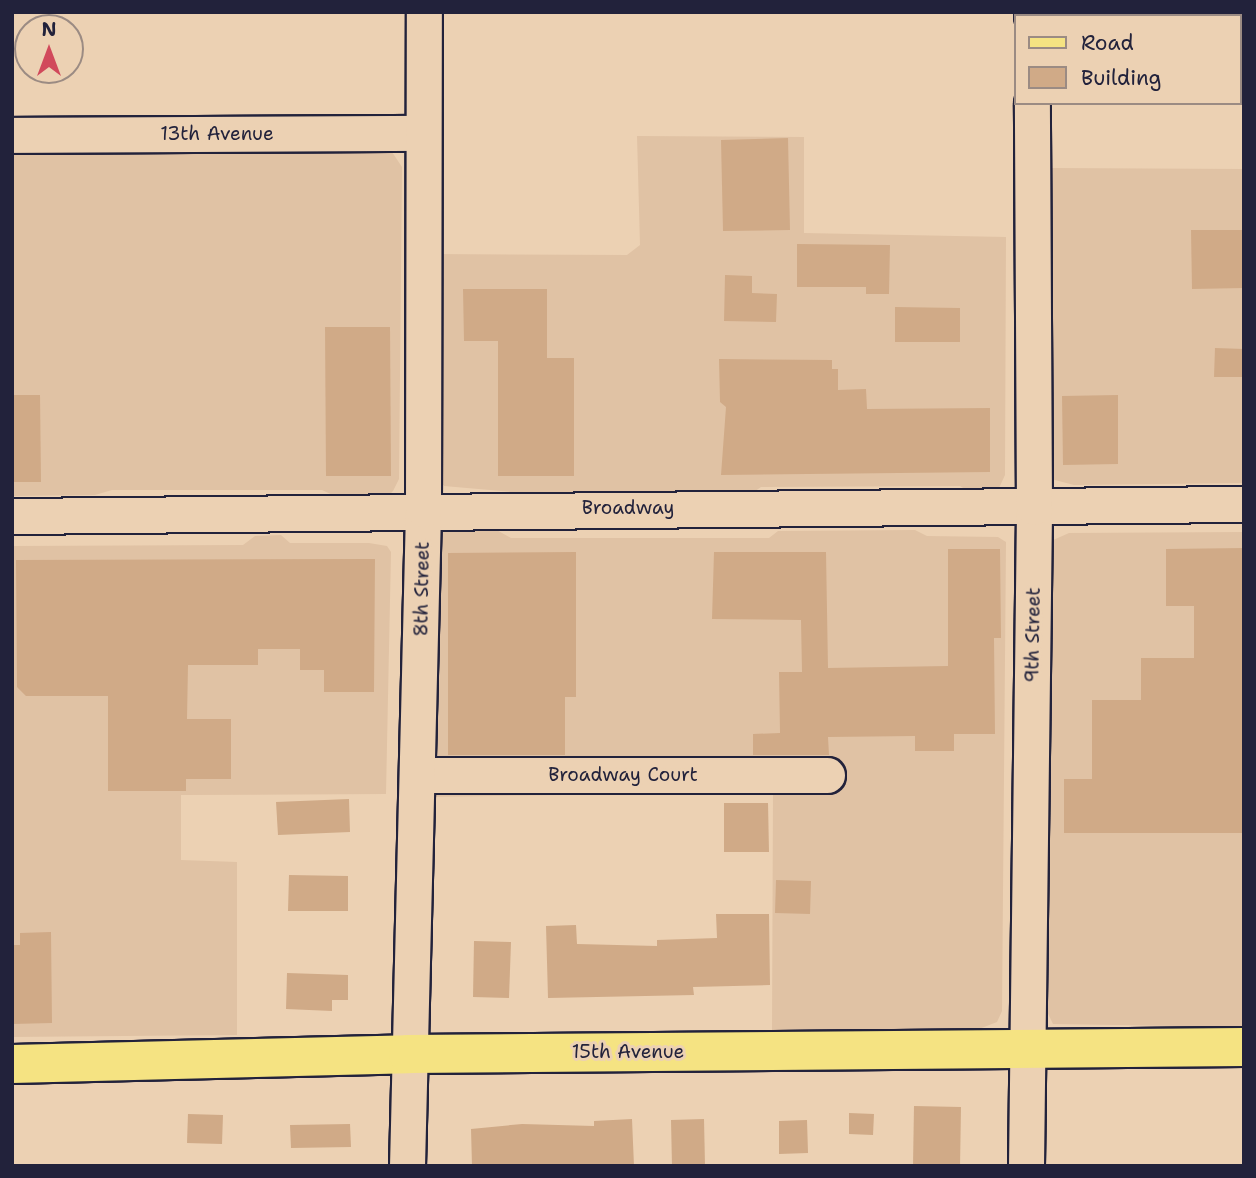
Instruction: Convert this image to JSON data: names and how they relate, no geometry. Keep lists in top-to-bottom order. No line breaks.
{"streets":{"main road":["15th Avenue"],"street":["13th Avenue","Broadway","8th Street","9th Street","Broadway Court"]},"crossings":[["13th Avenue","8th Street"],["Broadway","8th Street"],["Broadway","9th Street"],["8th Street","Broadway Court"],["8th Street","15th Avenue"],["9th Street","15th Avenue"]],"legend":["Road","Building"],"north":"top"}
